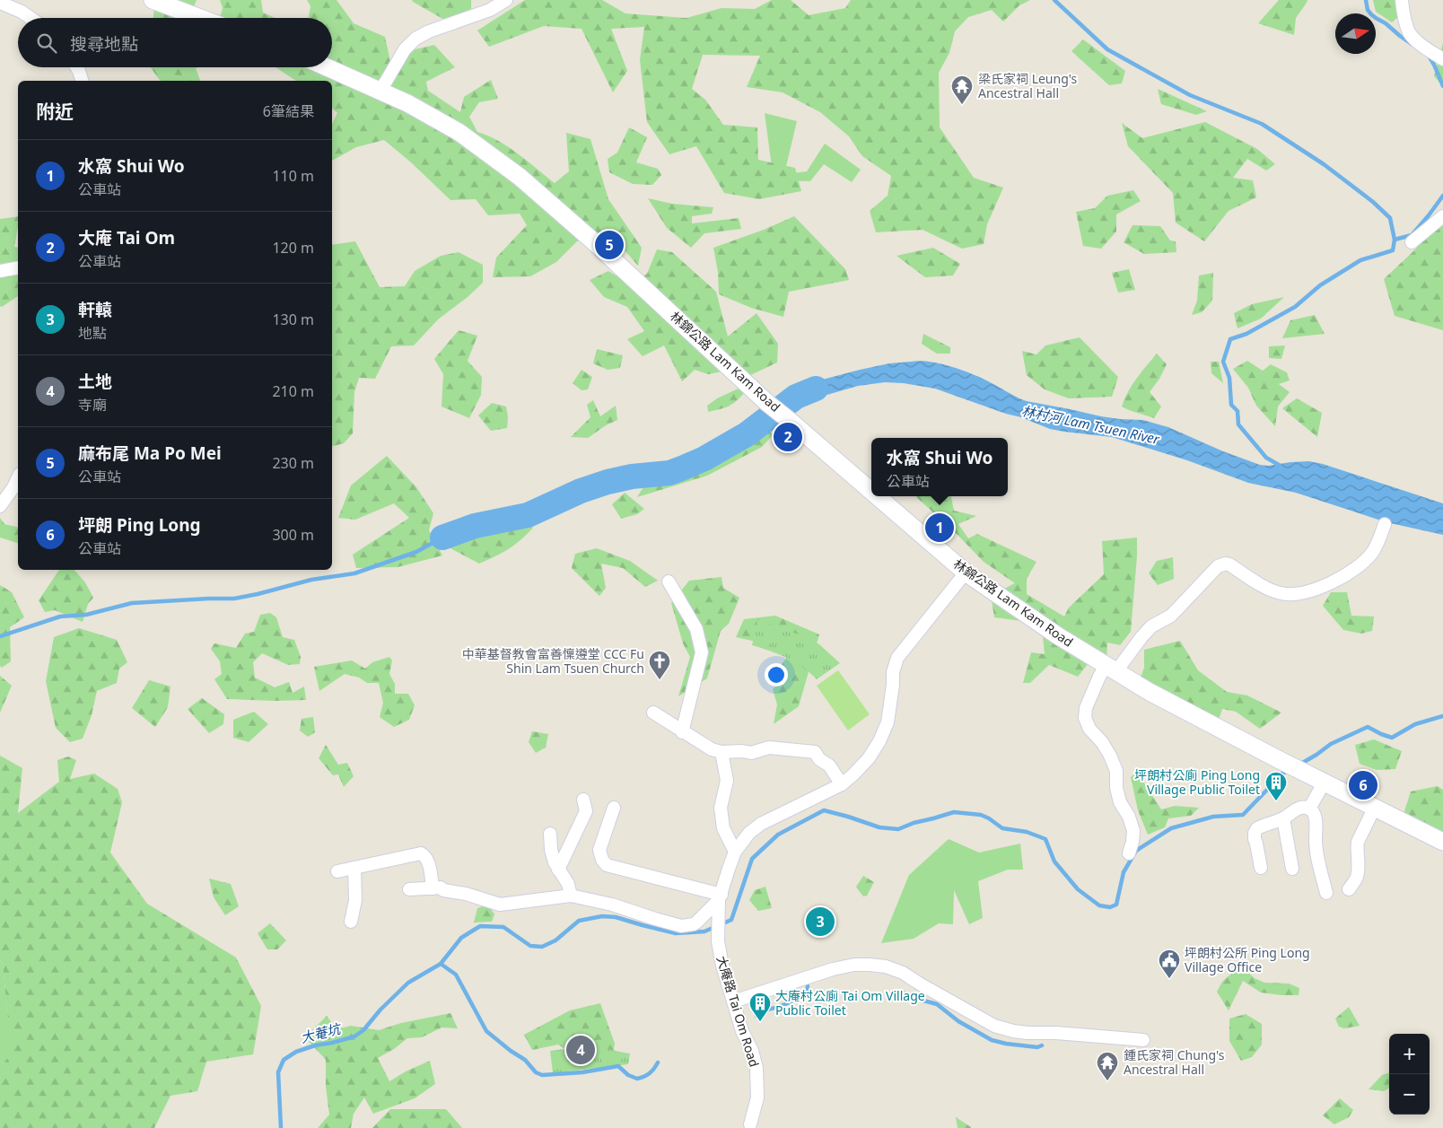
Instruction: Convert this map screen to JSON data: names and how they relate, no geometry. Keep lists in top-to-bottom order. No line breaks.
{"streets":{"main road":["林錦公路 Lam Kam Road"],"street":["大庵路 Tai Om Road"]},"crossings":[["林錦公路 Lam Kam Road","大庵路 Tai Om Road"]],"water":["林村河 Lam Tsuen River","大菴坑"],"places":{"temple":["梁氏家祠 Leung's Ancestral Hall","鍾氏家祠 Chung's Ancestral Hall"],"church":["中華基督教會富善懍遵堂 CCC Fu Shin Lam Tsuen Church"],"building":["坪朗村公廁 Ping Long Village Public Toilet","大庵村公廁 Tai Om Village Public Toilet"],"public building":["坪朗村公所 Ping Long Village Office"]},"north":"right","page":{"search":"搜尋地點","heading":["附近","6筆結果"],"list":[{"mark":"1","name":"水窩 Shui Wo","note":"公車站","value":"110 m"},{"mark":"2","name":"大庵 Tai Om","note":"公車站","value":"120 m"},{"mark":"3","name":"軒轅","note":"地點","value":"130 m"},{"mark":"4","name":"土地","note":"寺廟","value":"210 m"},{"mark":"5","name":"麻布尾 Ma Po Mei","note":"公車站","value":"230 m"},{"mark":"6","name":"坪朗 Ping Long","note":"公車站","value":"300 m"}],"pins":["5","2","1","6","3","4"],"popup":["水窩 Shui Wo","公車站"],"map_buttons":["+","−"]}}
